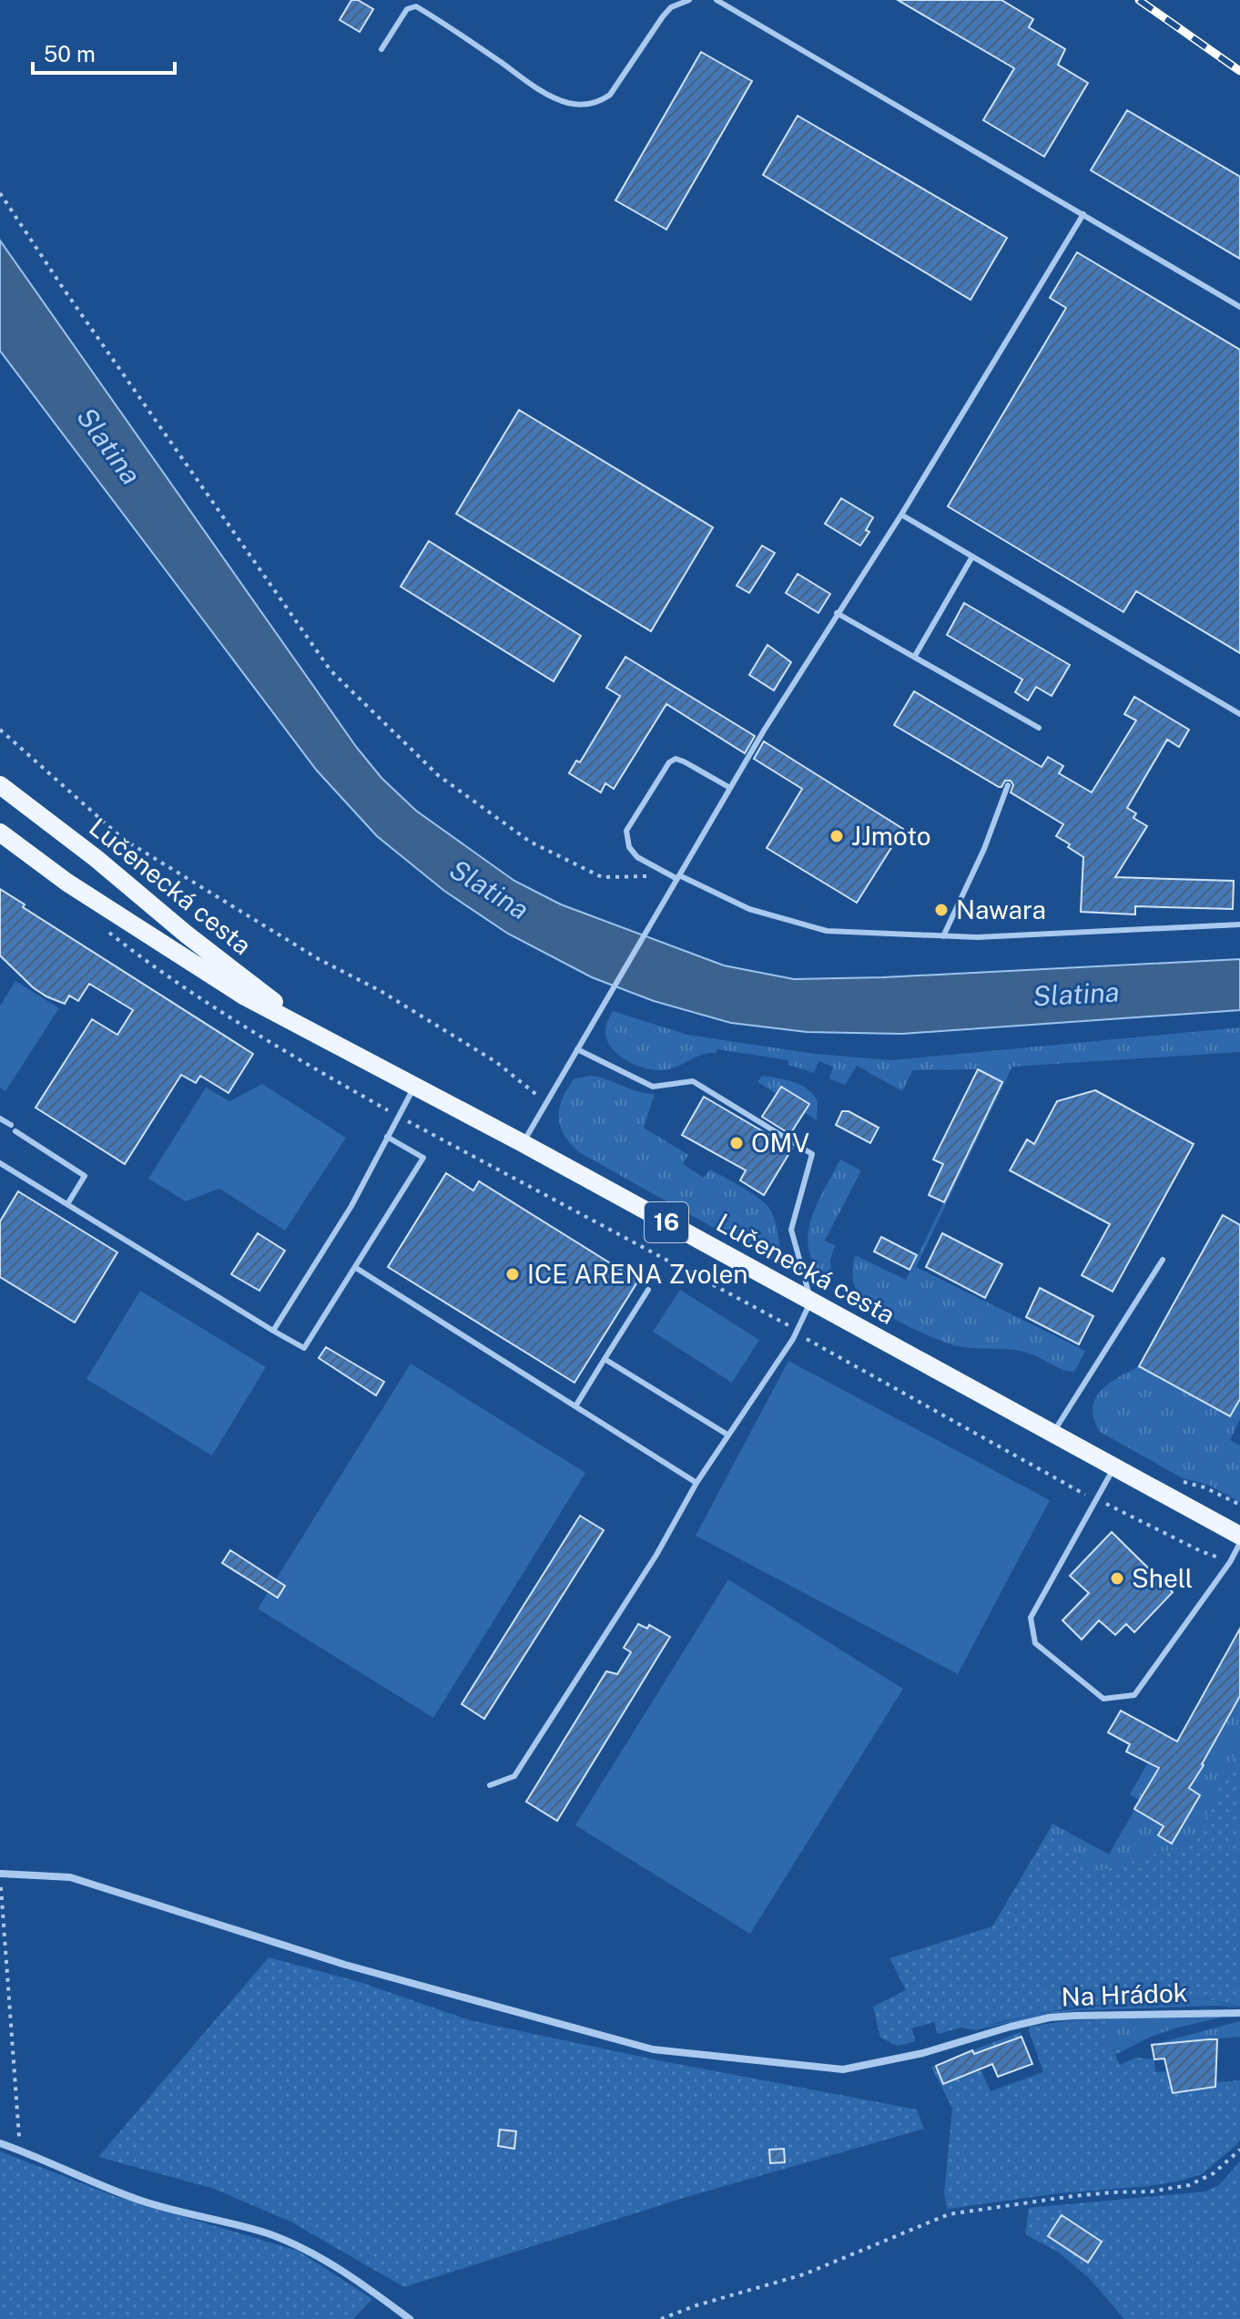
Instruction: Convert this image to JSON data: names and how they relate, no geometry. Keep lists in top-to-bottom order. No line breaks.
{"streets":{"main road":["Lučenecká cesta","16"],"street":["Na Hrádok"]},"water":["Slatina"],"places":["JJmoto","Nawara","OMV","ICE ARENA Zvolen","Shell"],"scale_bar":"50 m"}
